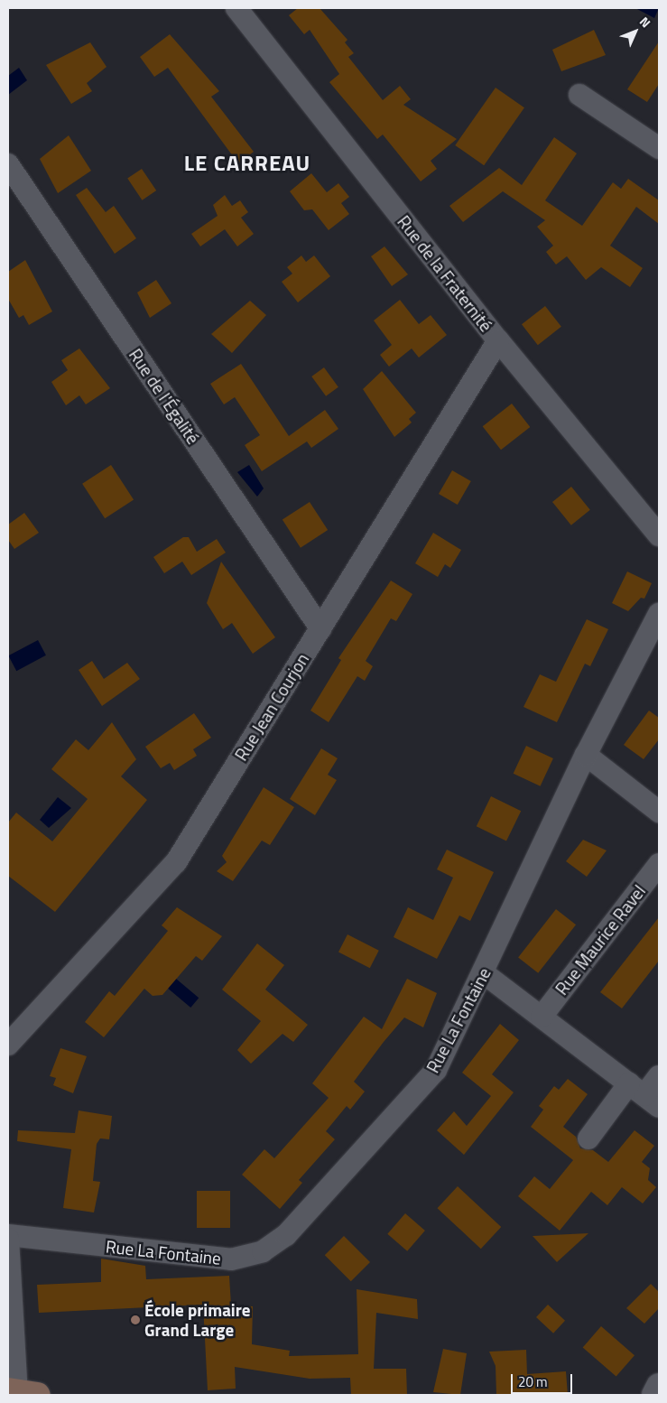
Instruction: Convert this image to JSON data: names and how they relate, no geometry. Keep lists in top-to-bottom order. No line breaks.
{"streets":{"street":["Rue de la Fraternité","Rue de l'Égalité","Rue Jean Courjon","Rue Maurice Ravel","Rue La Fontaine"]},"crossings":[["Rue de la Fraternité","Rue Jean Courjon"],["Rue de l'Égalité","Rue Jean Courjon"]],"districts":["LE CARREAU"],"places":["École primaire Grand Large"],"scale_bar":"20 m","north":"top right"}
